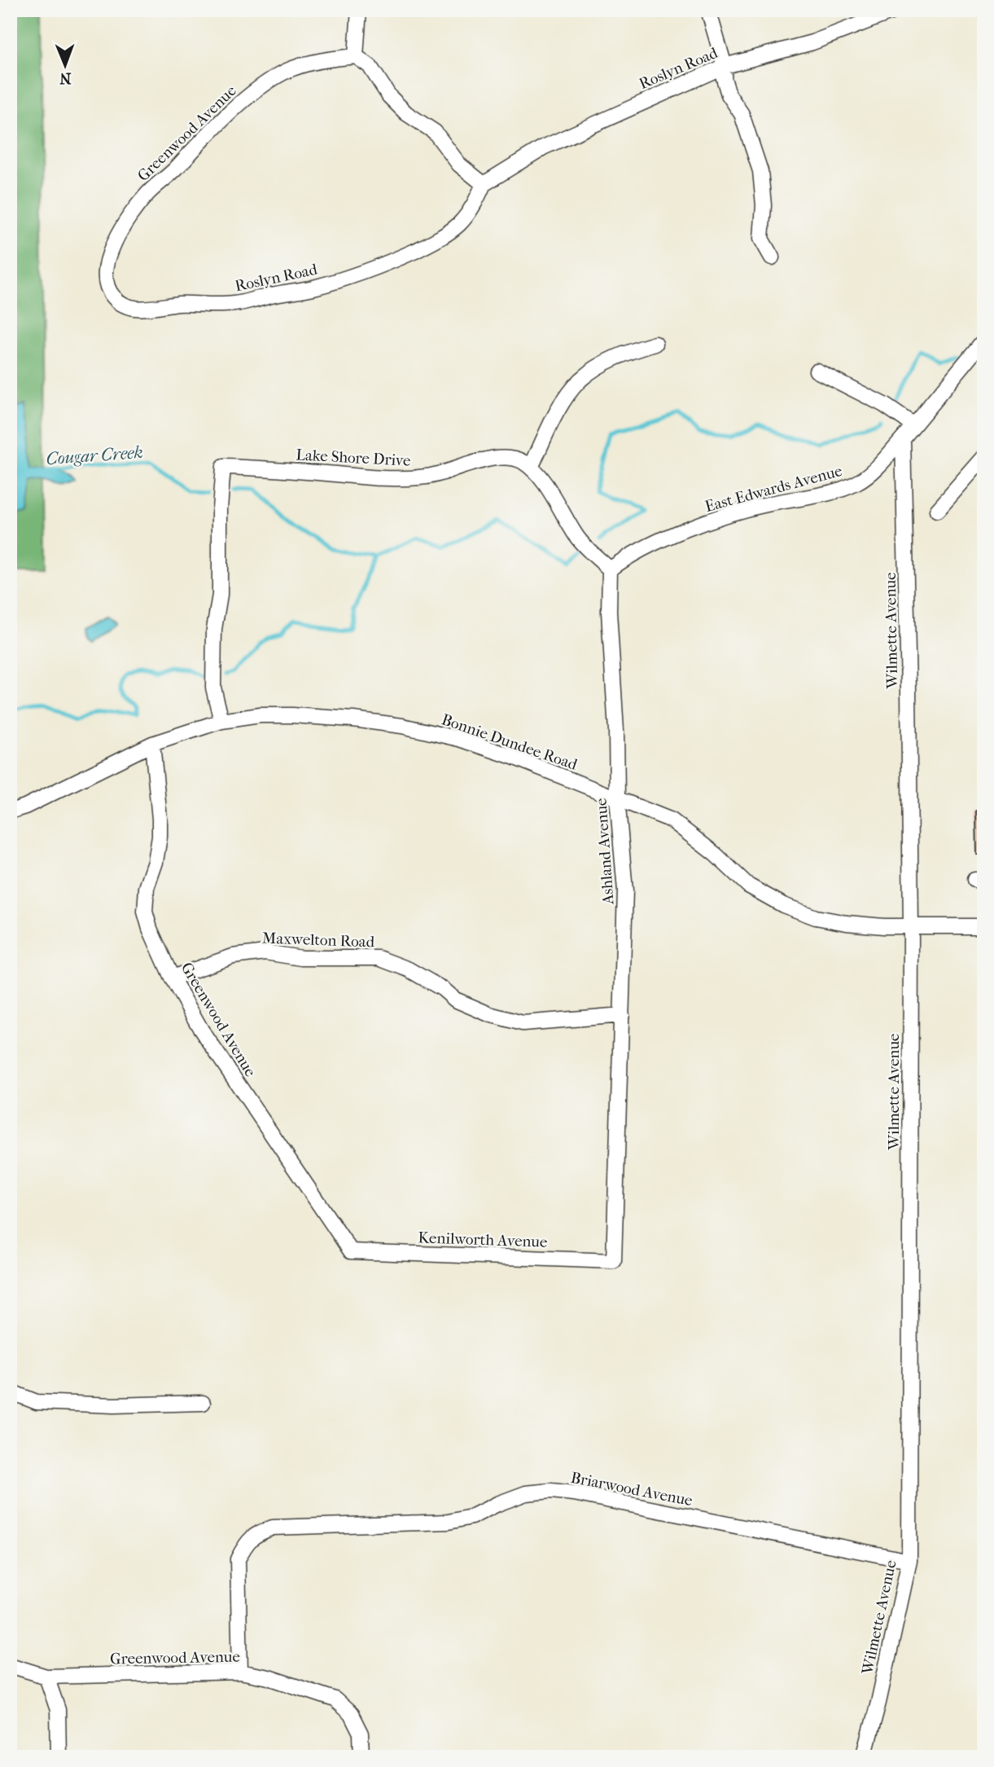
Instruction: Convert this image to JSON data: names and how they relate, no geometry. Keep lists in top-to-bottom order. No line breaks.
{"streets":{"street":["Roslyn Road","Greenwood Avenue","Lake Shore Drive","East Edwards Avenue","Wilmette Avenue","Bonnie Dundee Road","Ashland Avenue","Maxwelton Road","Kenilworth Avenue","Briarwood Avenue"]},"crossings":[["Roslyn Road","Greenwood Avenue"],["Greenwood Avenue","Bonnie Dundee Road"],["Greenwood Avenue","Maxwelton Road"],["Greenwood Avenue","Kenilworth Avenue"],["Greenwood Avenue","Briarwood Avenue"],["Lake Shore Drive","Bonnie Dundee Road"],["East Edwards Avenue","Wilmette Avenue"],["East Edwards Avenue","Ashland Avenue"],["Wilmette Avenue","Bonnie Dundee Road"],["Wilmette Avenue","Briarwood Avenue"],["Bonnie Dundee Road","Ashland Avenue"],["Ashland Avenue","Maxwelton Road"],["Ashland Avenue","Kenilworth Avenue"]],"water":["Cougar Creek"],"north":"bottom"}
